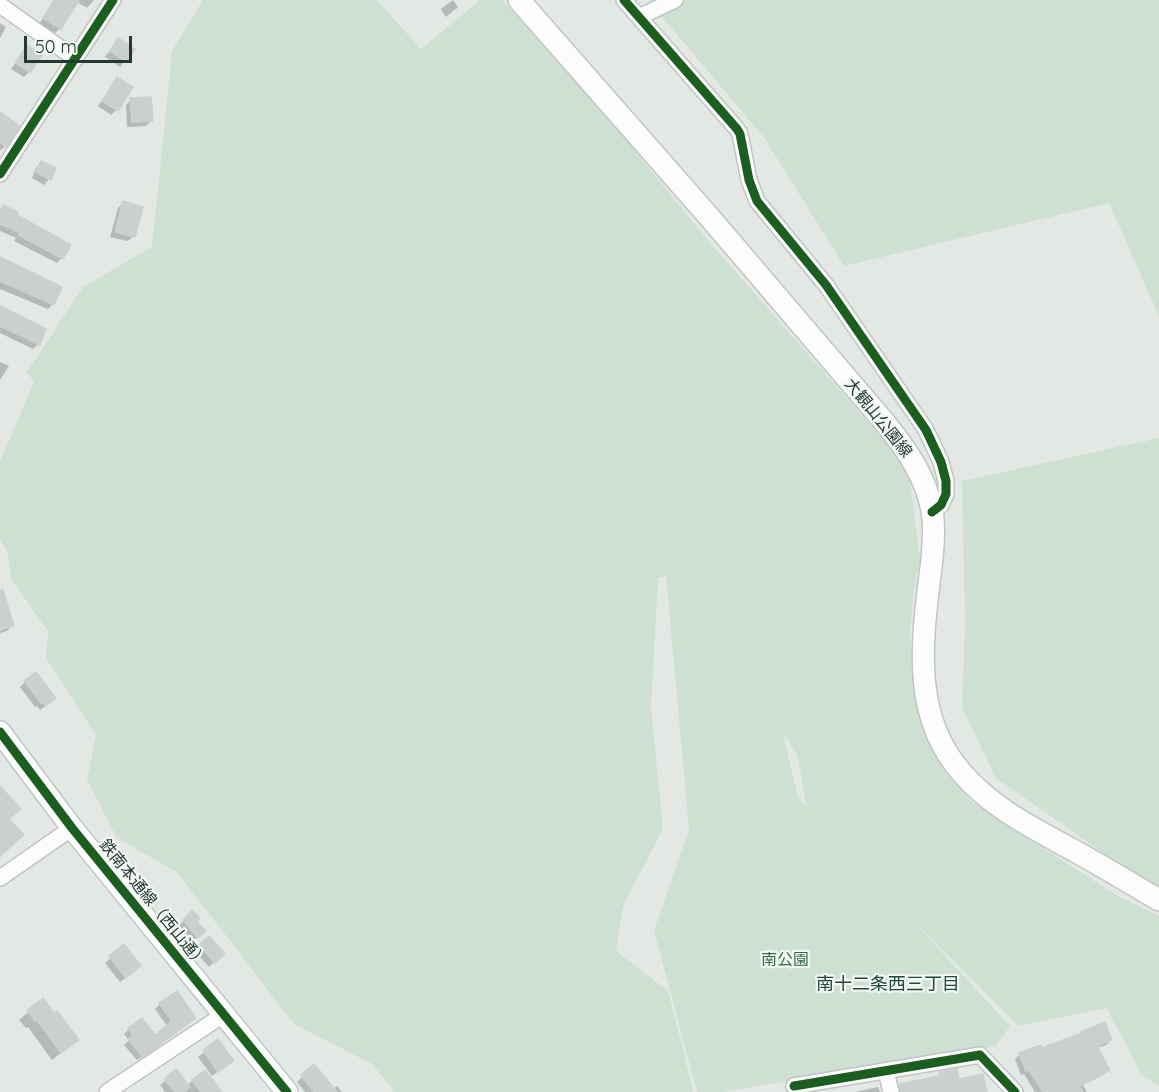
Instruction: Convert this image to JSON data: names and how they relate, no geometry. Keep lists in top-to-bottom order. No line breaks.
{"streets":{"main road":["大観山公園線","鉄南本通線（西山通）"]},"districts":["南十二条西三丁目"],"parks":["南公園"],"scale_bar":"50 m"}
